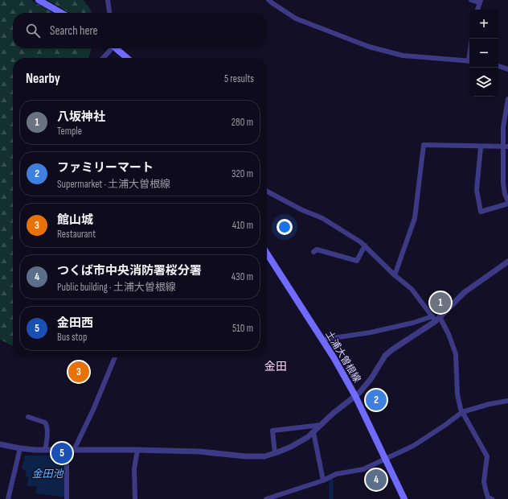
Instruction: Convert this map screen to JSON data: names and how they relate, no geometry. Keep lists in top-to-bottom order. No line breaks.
{"streets":{"main road":["土浦大曽根線"]},"districts":["金田"],"water":["金田池"],"page":{"map_buttons":["+","−"],"search":"Search here","heading":["Nearby","5 results"],"list":[{"mark":"1","name":"八坂神社","note":"Temple","value":"280 m"},{"mark":"2","name":"ファミリーマート","note":"Supermarket · 土浦大曽根線","value":"320 m"},{"mark":"3","name":"館山城","note":"Restaurant","value":"410 m"},{"mark":"4","name":"つくば市中央消防署桜分署","note":"Public building · 土浦大曽根線","value":"430 m"},{"mark":"5","name":"金田西","note":"Bus stop","value":"510 m"}],"pins":["1","3","2","5","4"]}}
